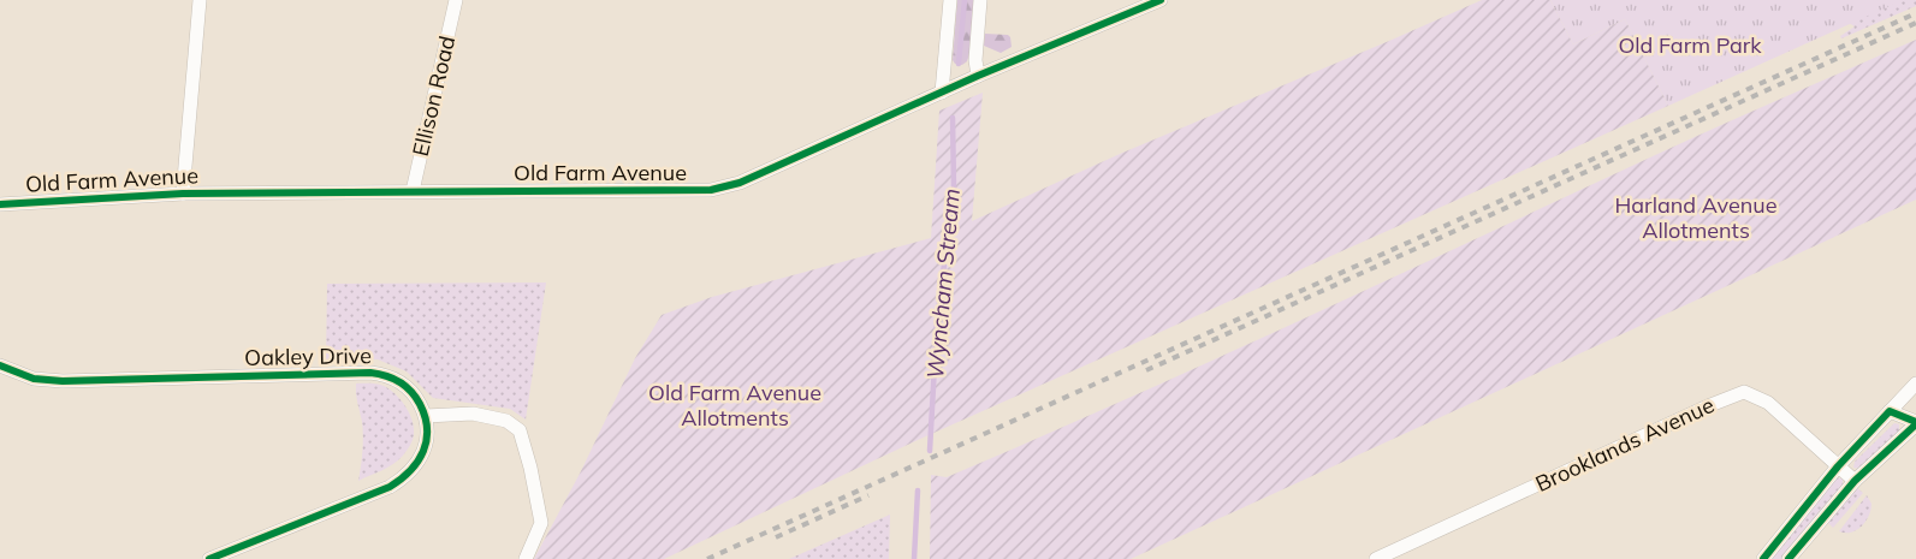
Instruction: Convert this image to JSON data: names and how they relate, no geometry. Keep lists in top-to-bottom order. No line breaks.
{"streets":{"street":["Ellison Road","Old Farm Avenue","Oakley Drive","Brooklands Avenue"]},"crossings":[["Ellison Road","Old Farm Avenue"]],"water":["Wyncham Stream"],"parks":["Old Farm Park","Harland Avenue Allotments","Old Farm Avenue Allotments"]}
